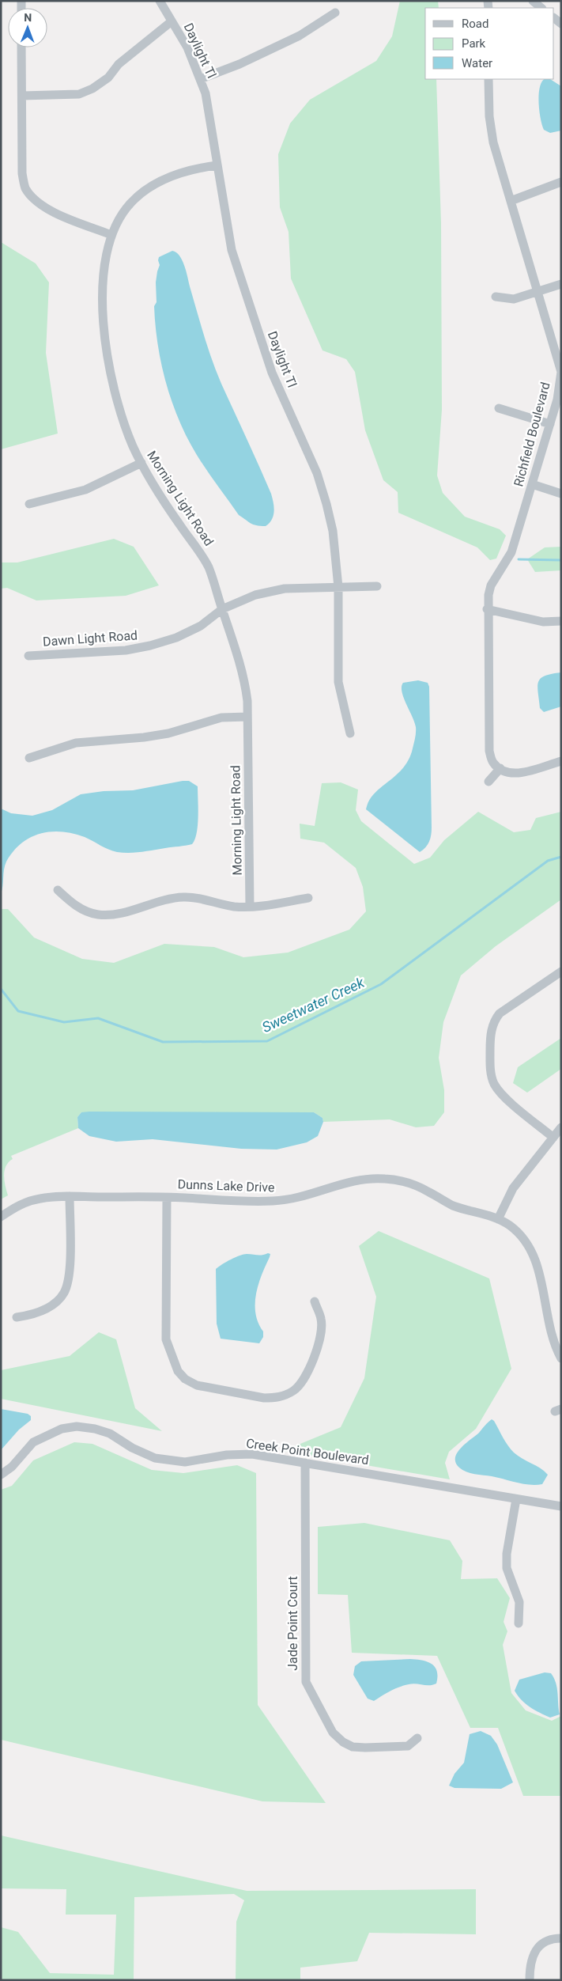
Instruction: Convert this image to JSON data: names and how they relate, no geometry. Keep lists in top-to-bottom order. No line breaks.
{"streets":{"street":["Daylight Tl","Richfield Boulevard","Morning Light Road","Dawn Light Road","Dunns Lake Drive","Creek Point Boulevard","Jade Point Court"]},"crossings":[["Daylight Tl","Morning Light Road"],["Daylight Tl","Dawn Light Road"],["Morning Light Road","Dawn Light Road"],["Creek Point Boulevard","Jade Point Court"]],"water":["Sweetwater Creek"],"legend":["Road","Park","Water"],"north":"top"}
